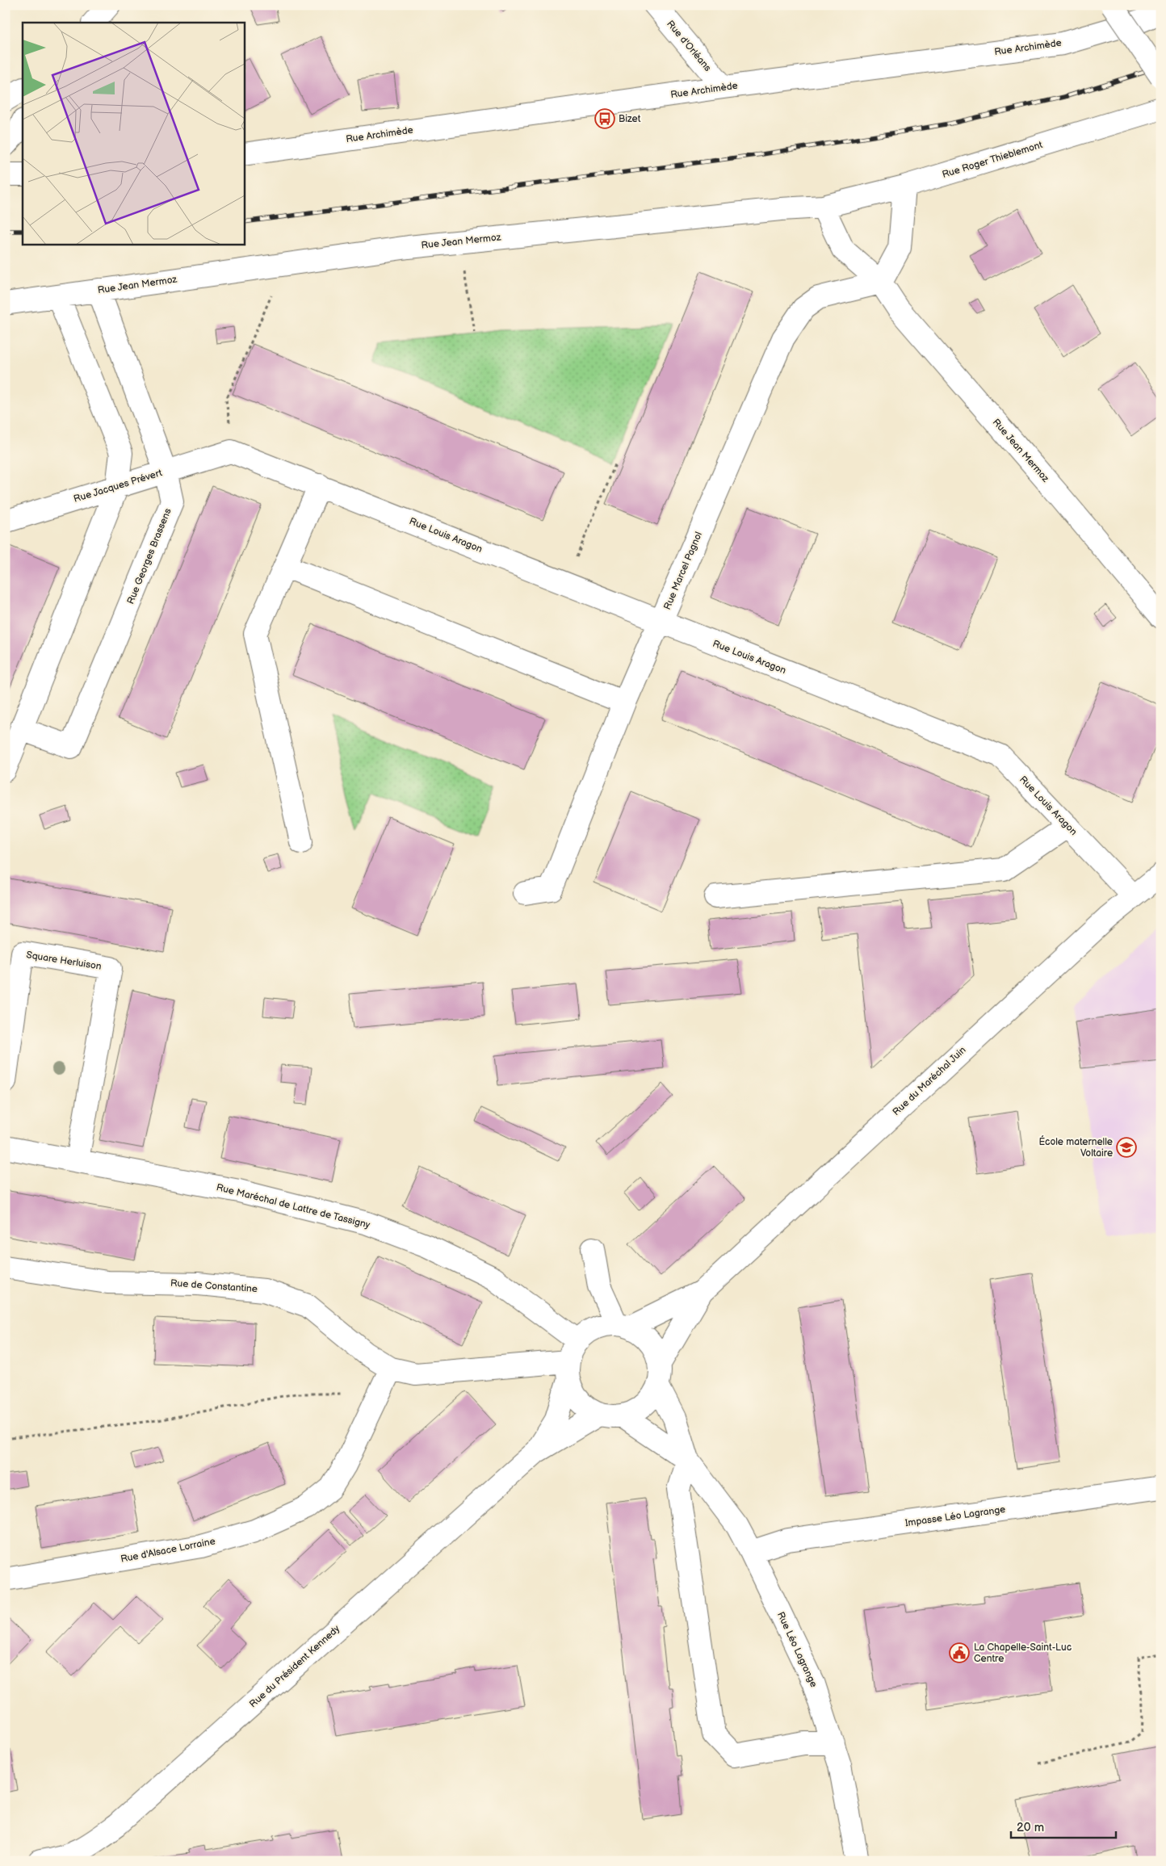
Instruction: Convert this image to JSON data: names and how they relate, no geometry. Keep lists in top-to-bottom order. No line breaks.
{"streets":{"street":["Rue d'Orléans","Rue Archimède","Rue Roger Thieblemont","Rue Jean Mermoz","Rue Jacques Prévert","Rue Louis Aragon","Rue Georges Brassens","Rue Marcel Pagnol","Square Herluison","Rue du Maréchal Juin","Rue Maréchal de Lattre de Tassigny","Rue de Constantine","Impasse Léo Lagrange","Rue d'Alsace Lorraine","Rue Léo Lagrange","Rue du Président Kennedy"]},"crossings":[["Rue d'Orléans","Rue Archimède"],["Rue Roger Thieblemont","Rue Jean Mermoz"],["Rue Jean Mermoz","Rue Georges Brassens"],["Rue Jean Mermoz","Rue Marcel Pagnol"],["Rue Jacques Prévert","Rue Louis Aragon"],["Rue Jacques Prévert","Rue Georges Brassens"],["Rue Louis Aragon","Rue Marcel Pagnol"],["Rue Louis Aragon","Rue du Maréchal Juin"],["Square Herluison","Rue Maréchal de Lattre de Tassigny"],["Rue du Maréchal Juin","Rue Maréchal de Lattre de Tassigny"],["Rue du Maréchal Juin","Rue de Constantine"],["Rue du Maréchal Juin","Rue Léo Lagrange"],["Rue du Maréchal Juin","Rue du Président Kennedy"],["Rue Maréchal de Lattre de Tassigny","Rue de Constantine"],["Rue Maréchal de Lattre de Tassigny","Rue Léo Lagrange"],["Rue Maréchal de Lattre de Tassigny","Rue du Président Kennedy"],["Rue de Constantine","Rue d'Alsace Lorraine"],["Rue de Constantine","Rue Léo Lagrange"],["Rue de Constantine","Rue du Président Kennedy"],["Impasse Léo Lagrange","Rue Léo Lagrange"],["Rue Léo Lagrange","Rue du Président Kennedy"]],"places":{"bus stop":["Bizet"],"school or university":["École maternelle Voltaire"],"public building":["La Chapelle-Saint-Luc Centre"]},"scale_bar":"20 m"}
